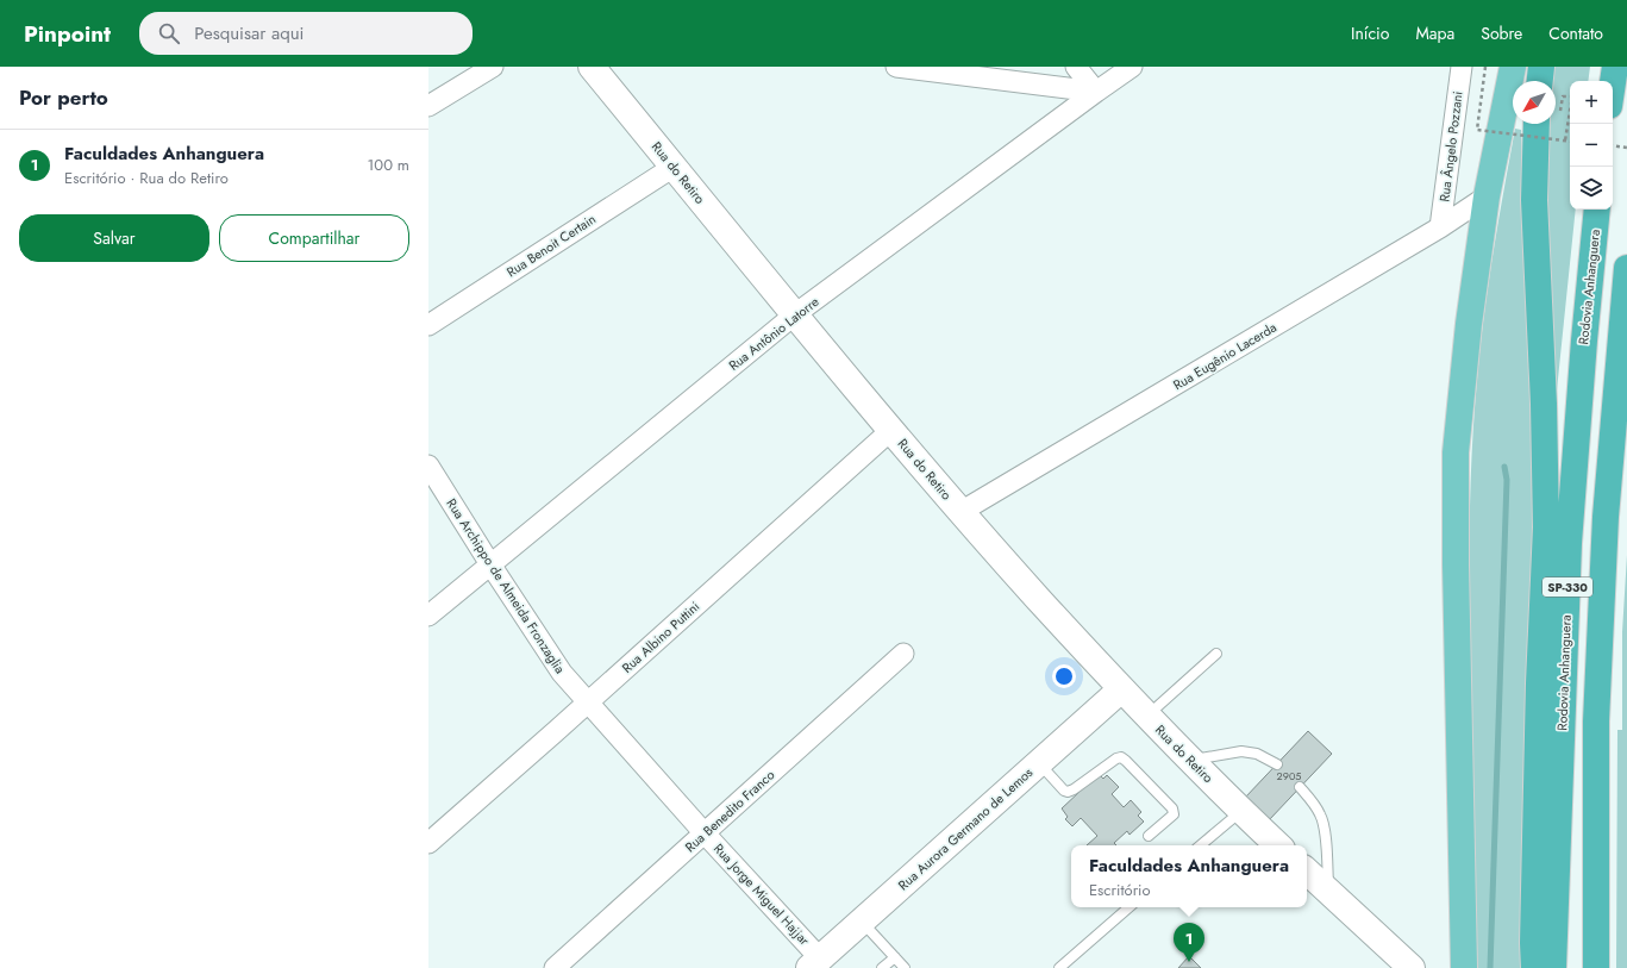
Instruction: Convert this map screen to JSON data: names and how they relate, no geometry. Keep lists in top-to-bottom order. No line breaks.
{"streets":{"highway":["Rodovia Anhanguera","SP-330"],"main road":["Rua do Retiro","Rua Aurora Germano de Lemos"],"street":["Rua Ângelo Pozzani","Rua Benoit Certain","Rua Antônio Latorre","Rua Eugênio Lacerda","Rua Archippo de Almeida Fronzaglia","Rua Albino Puttini","Rua Benedito Franco","Rua Jorge Miguel Hajjar"]},"crossings":[["Rua Ângelo Pozzani","Rua Eugênio Lacerda"],["Rua do Retiro","Rua Benoit Certain"],["Rua do Retiro","Rua Antônio Latorre"],["Rua do Retiro","Rua Eugênio Lacerda"],["Rua do Retiro","Rua Albino Puttini"],["Rua do Retiro","Rua Aurora Germano de Lemos"],["Rua Antônio Latorre","Rua Archippo de Almeida Fronzaglia"],["Rua Archippo de Almeida Fronzaglia","Rua Albino Puttini"],["Rua Archippo de Almeida Fronzaglia","Rua Jorge Miguel Hajjar"],["Rua Albino Puttini","Rua Jorge Miguel Hajjar"],["Rua Benedito Franco","Rua Jorge Miguel Hajjar"],["Rua Aurora Germano de Lemos","Rua Jorge Miguel Hajjar"]],"house_numbers":["2905"],"north":"bottom left","page":{"header":"Pinpoint","search":"Pesquisar aqui","nav":["Início","Mapa","Sobre","Contato"],"heading":"Por perto","map_buttons":["+","−"],"list":[{"mark":"1","name":"Faculdades Anhanguera","note":"Escritório · Rua do Retiro","value":"100 m"}],"buttons":["Salvar","Compartilhar"],"popup":["Faculdades Anhanguera","Escritório"],"pins":"1"}}
